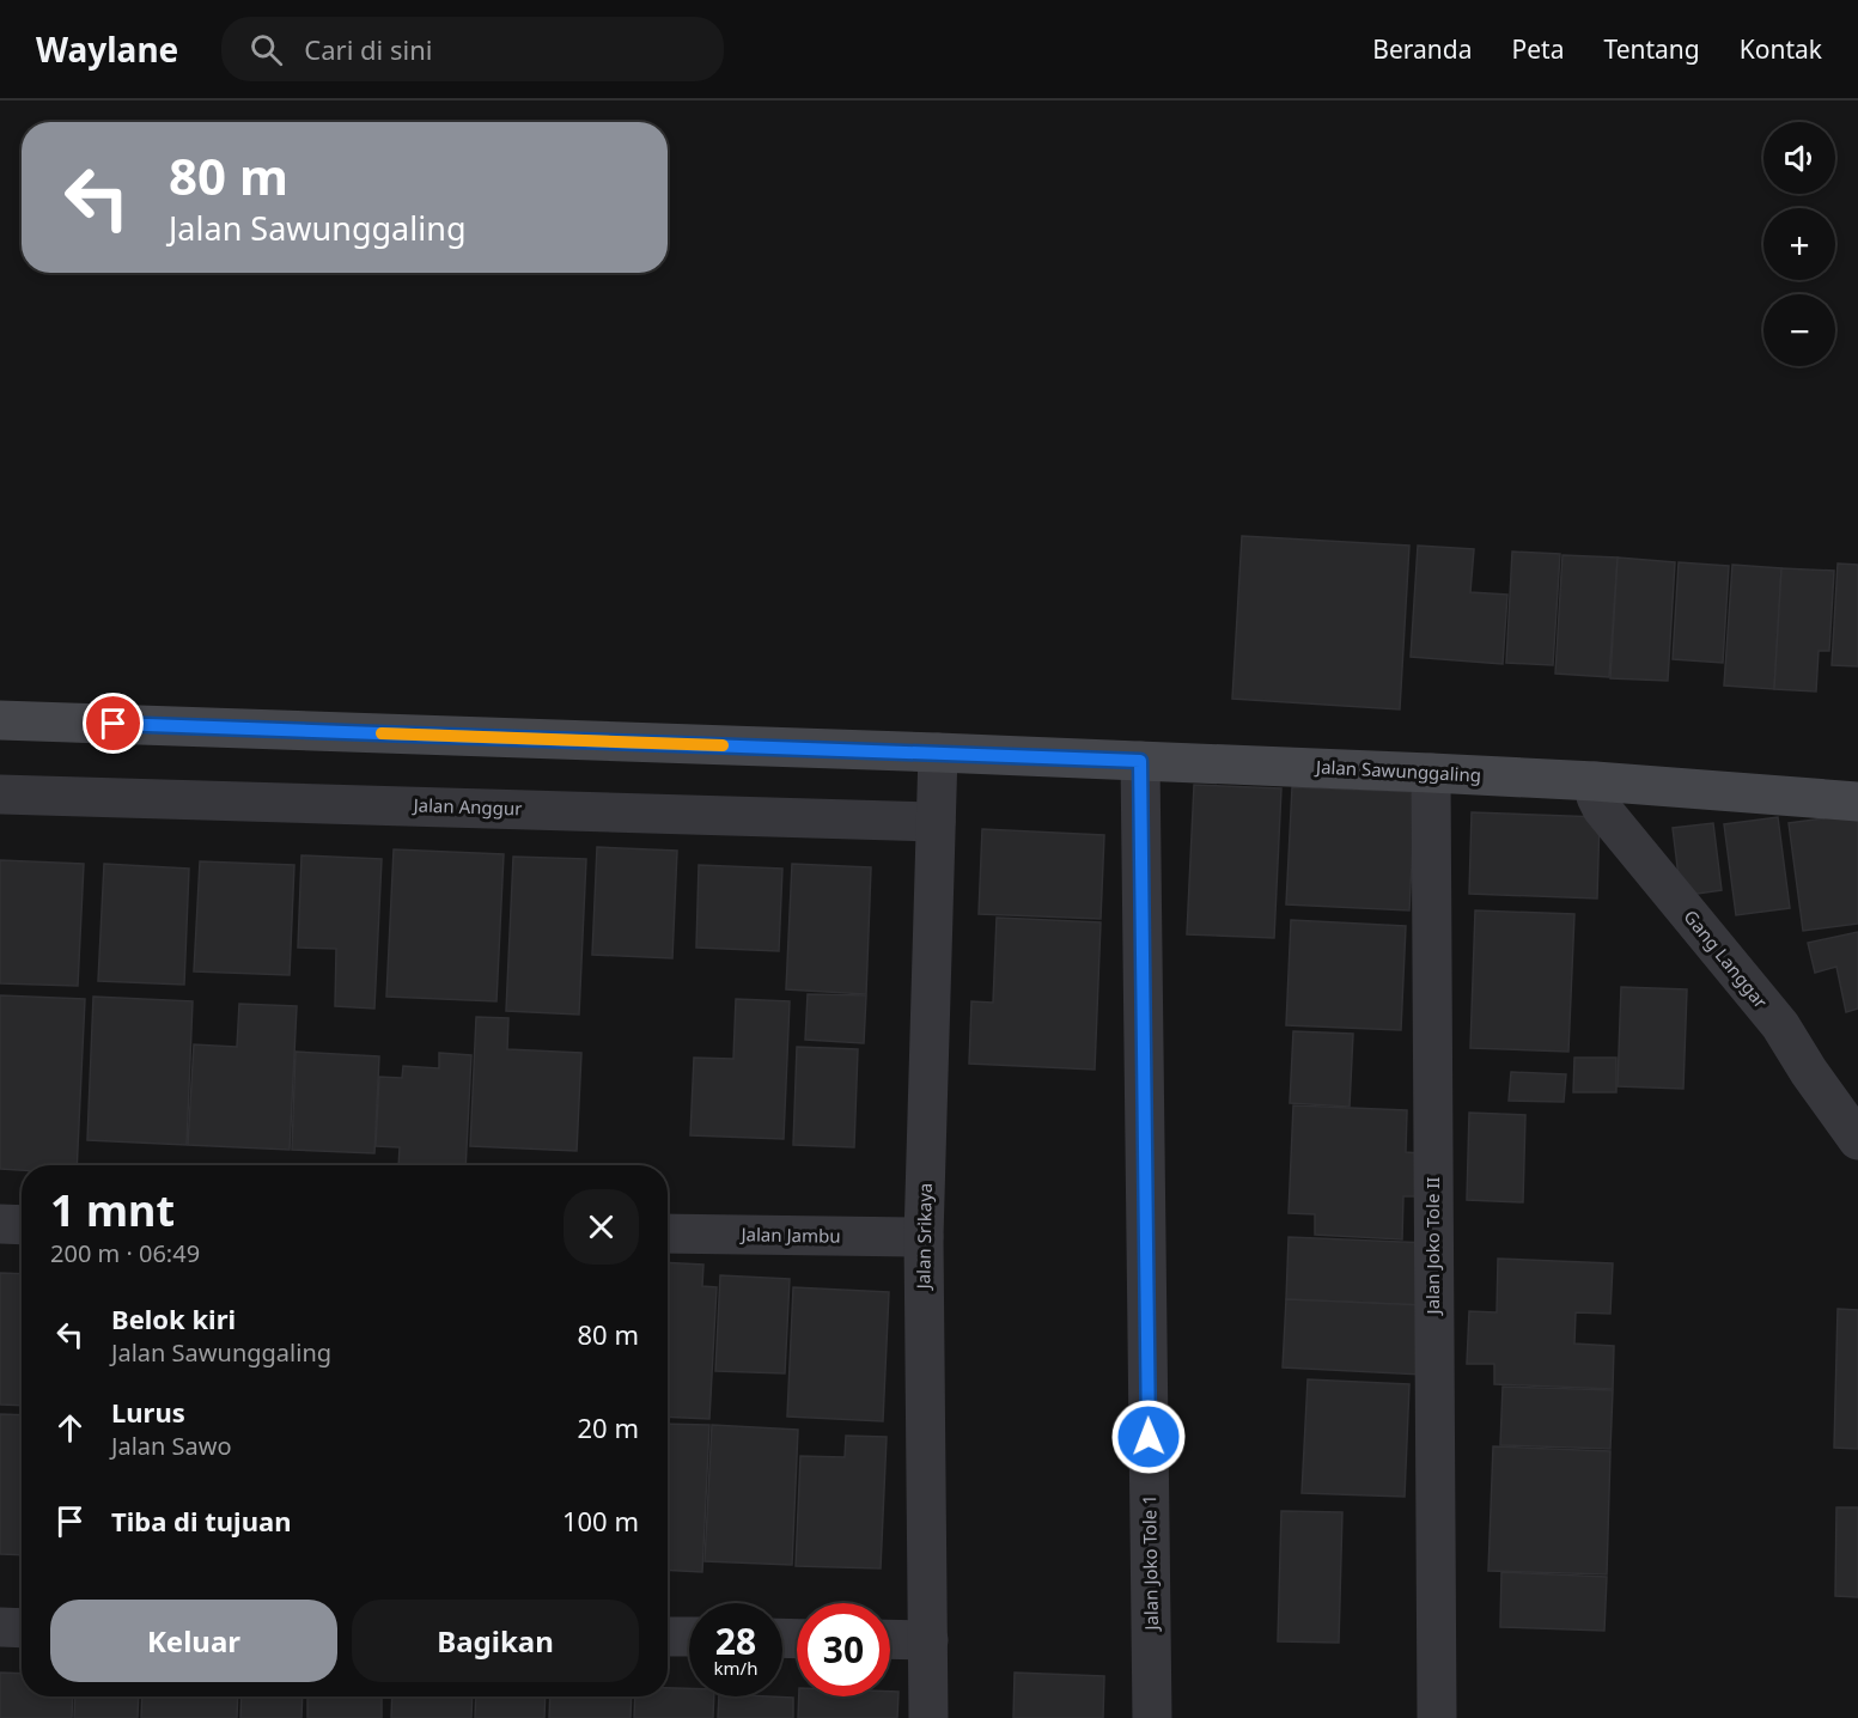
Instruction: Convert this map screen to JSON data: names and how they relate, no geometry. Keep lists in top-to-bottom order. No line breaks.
{"streets":{"street":["Jalan Sawunggaling","Jalan Anggur","Gang Langgar","Jalan Jambu","Jalan Srikaya","Jalan Joko Tole II","Jalan Joko Tole 1"]},"crossings":[["Jalan Sawunggaling","Gang Langgar"],["Jalan Sawunggaling","Jalan Srikaya"],["Jalan Sawunggaling","Jalan Joko Tole II"],["Jalan Sawunggaling","Jalan Joko Tole 1"],["Jalan Anggur","Jalan Srikaya"],["Jalan Jambu","Jalan Srikaya"]],"page":{"header":"Waylane","search":"Cari di sini","nav":["Beranda","Peta","Tentang","Kontak"],"map_buttons":["+","−"],"turn":["80 m","Jalan Sawunggaling"],"heading":["1 mnt","200 m · 06:49"],"list":[{"name":"Belok kiri","note":"Jalan Sawunggaling","value":"80 m"},{"name":"Lurus","note":"Jalan Sawo","value":"20 m"},{"name":"Tiba di tujuan","value":"100 m"}],"buttons":["Keluar","Bagikan"],"speed":"28 km/h","limit":"30"}}
